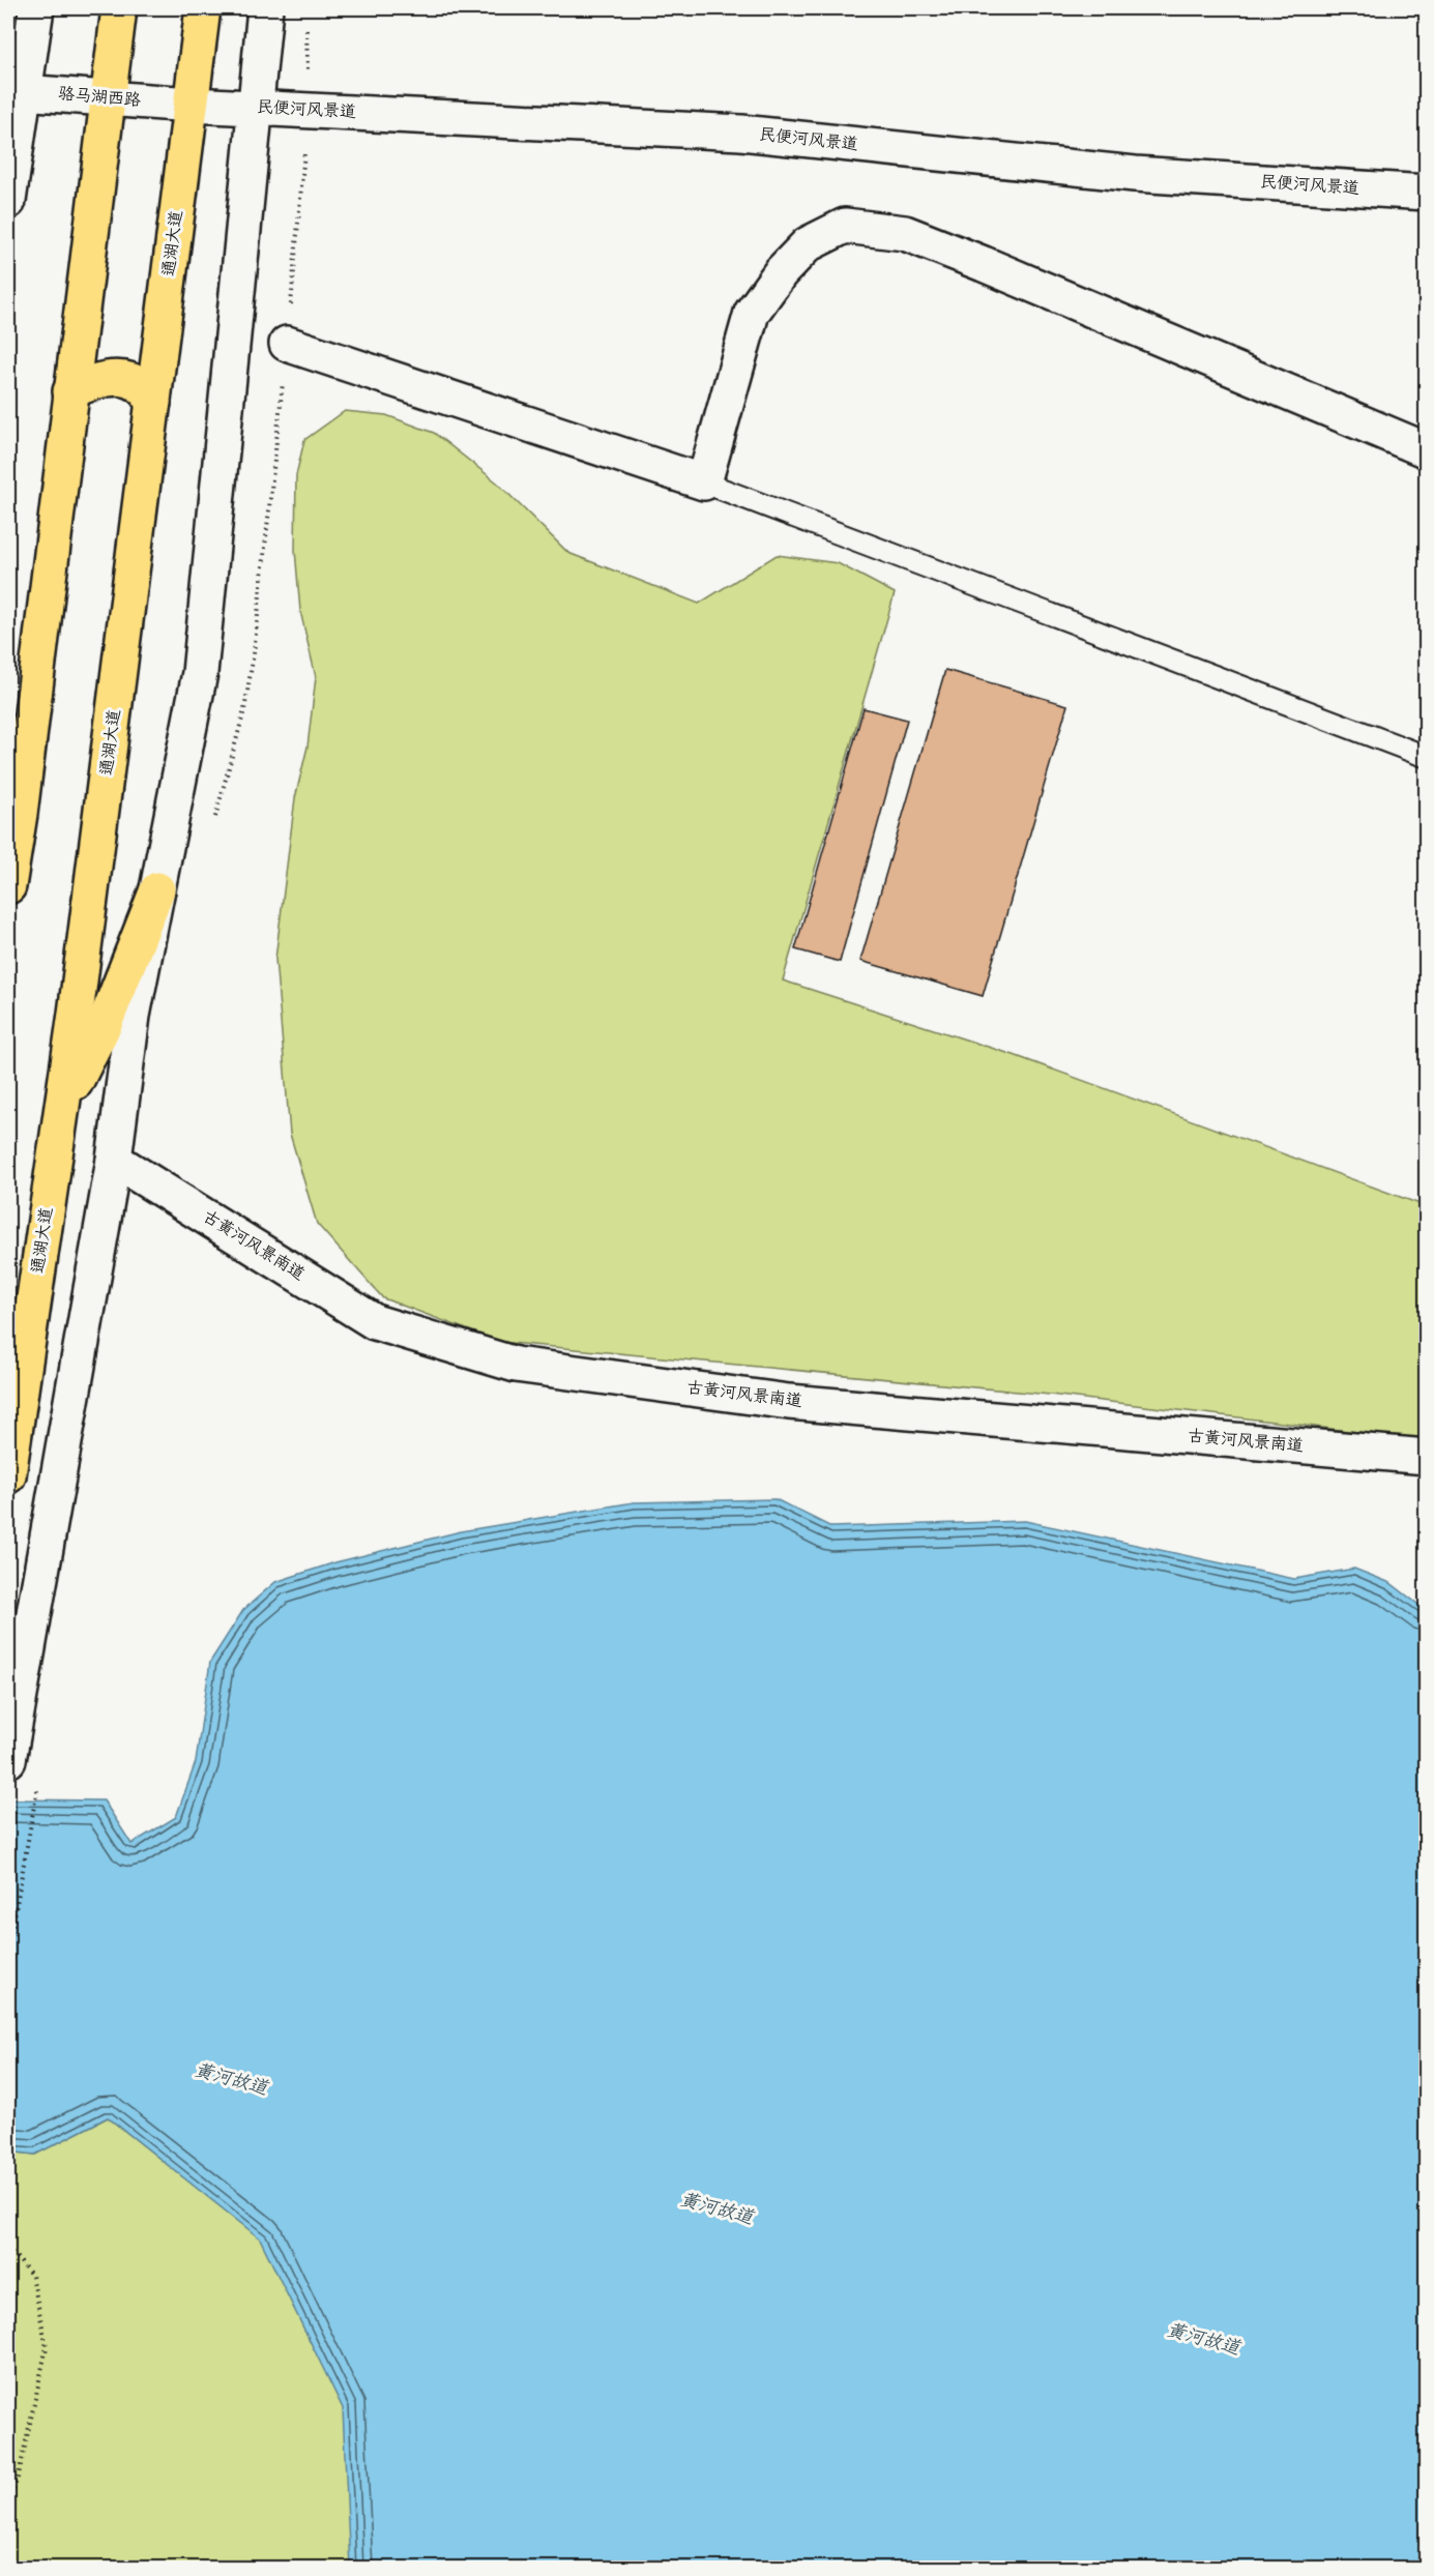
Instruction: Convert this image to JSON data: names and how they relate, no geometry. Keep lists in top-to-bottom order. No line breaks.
{"streets":{"main road":["通湖大道"],"street":["骆马湖西路","民便河风景道","古黄河风景南道"]},"crossings":[["骆马湖西路","民便河风景道"],["骆马湖西路","通湖大道"],["民便河风景道","通湖大道"]],"water":["黄河故道"]}
